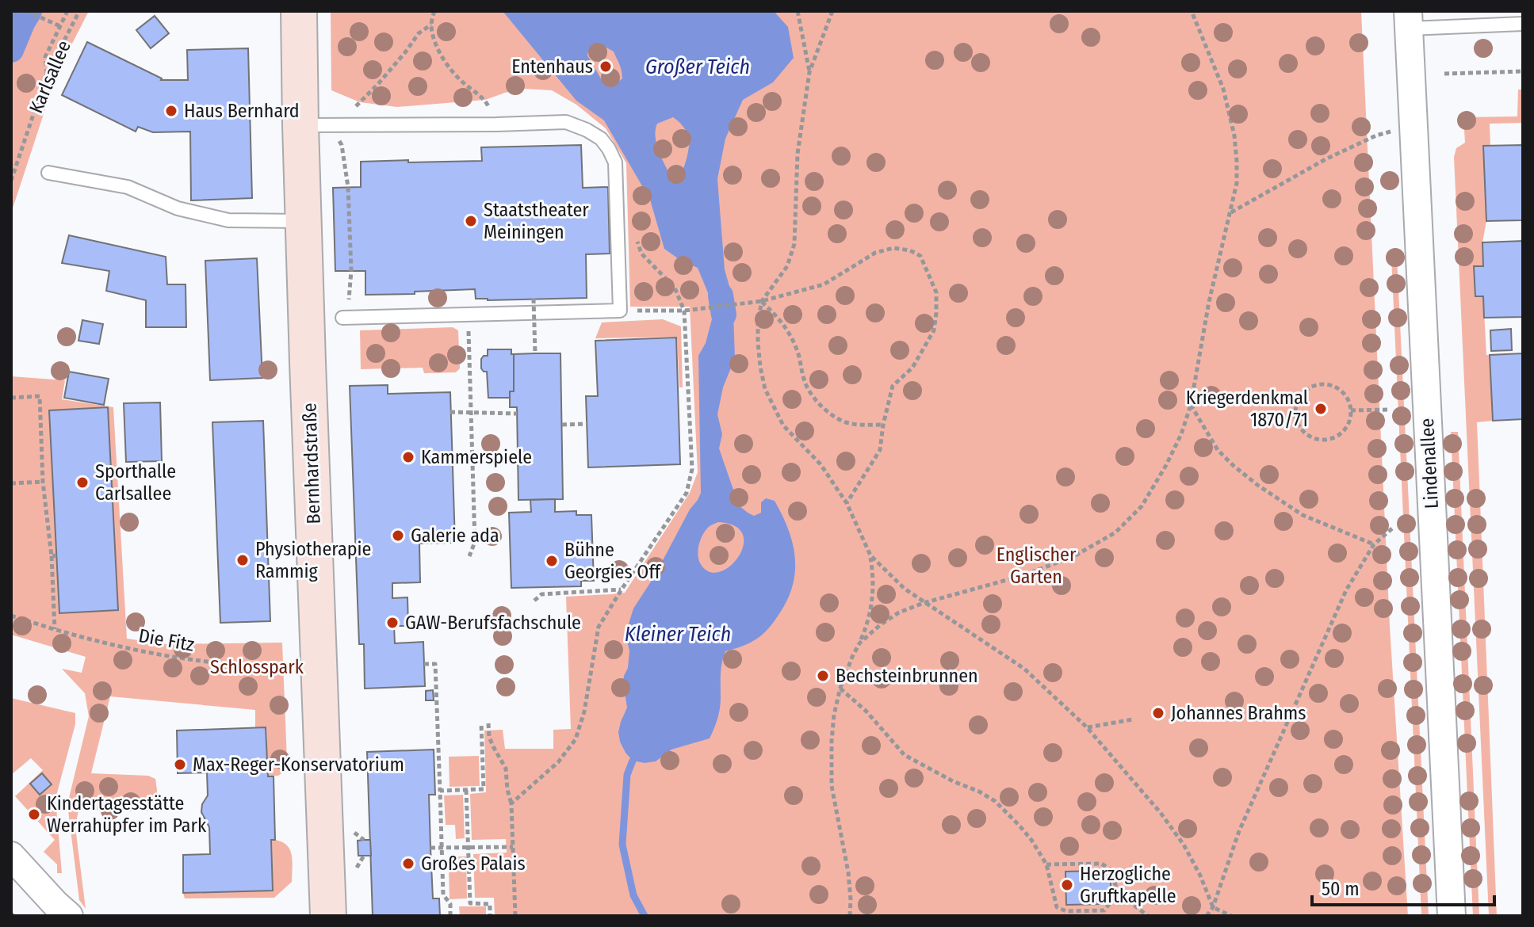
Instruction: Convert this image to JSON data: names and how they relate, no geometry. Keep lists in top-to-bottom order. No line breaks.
{"streets":{"main road":["Bernhardstraße"],"street":["Lindenallee"],"path":["Karlsallee","Die Fitz"]},"crossings":[["Bernhardstraße","Die Fitz"]],"water":["Großer Teich","Kleiner Teich"],"parks":["Englischer Garten","Schlosspark"],"places":["Entenhaus","Haus Bernhard","Staatstheater Meiningen","Kriegerdenkmal 1870/71","Kammerspiele","Sporthalle Carlsallee","Galerie ada","Physiotherapie Rammig","Bühne Georgies Off","GAW-Berufsfachschule","Bechsteinbrunnen","Johannes Brahms","Max-Reger-Konservatorium","Kindertagesstätte Werrahüpfer im Park","Großes Palais","Herzogliche Gruftkapelle"],"scale_bar":"50 m"}
